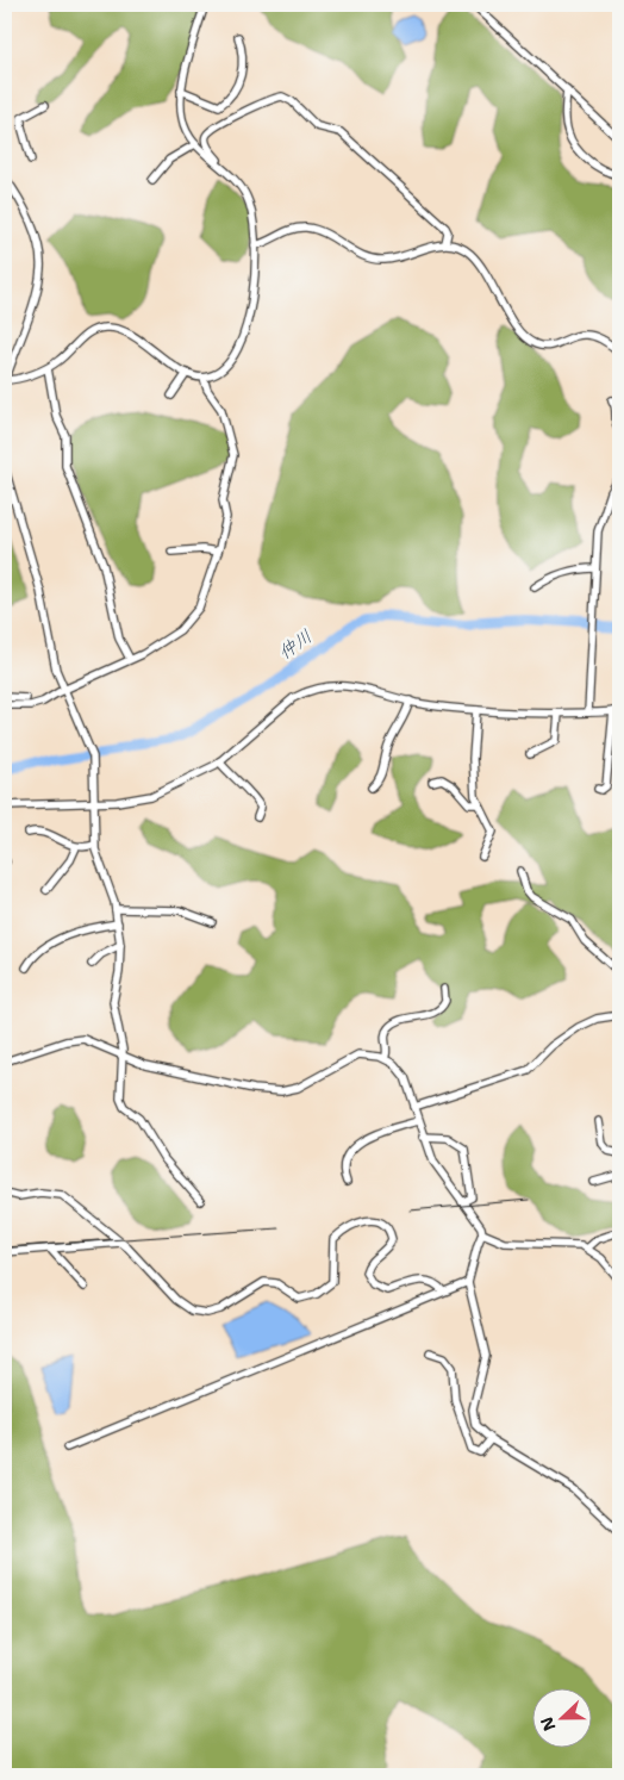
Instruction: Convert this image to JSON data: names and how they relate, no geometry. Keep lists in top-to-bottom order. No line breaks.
{"water":["仲川"],"north":"left"}
